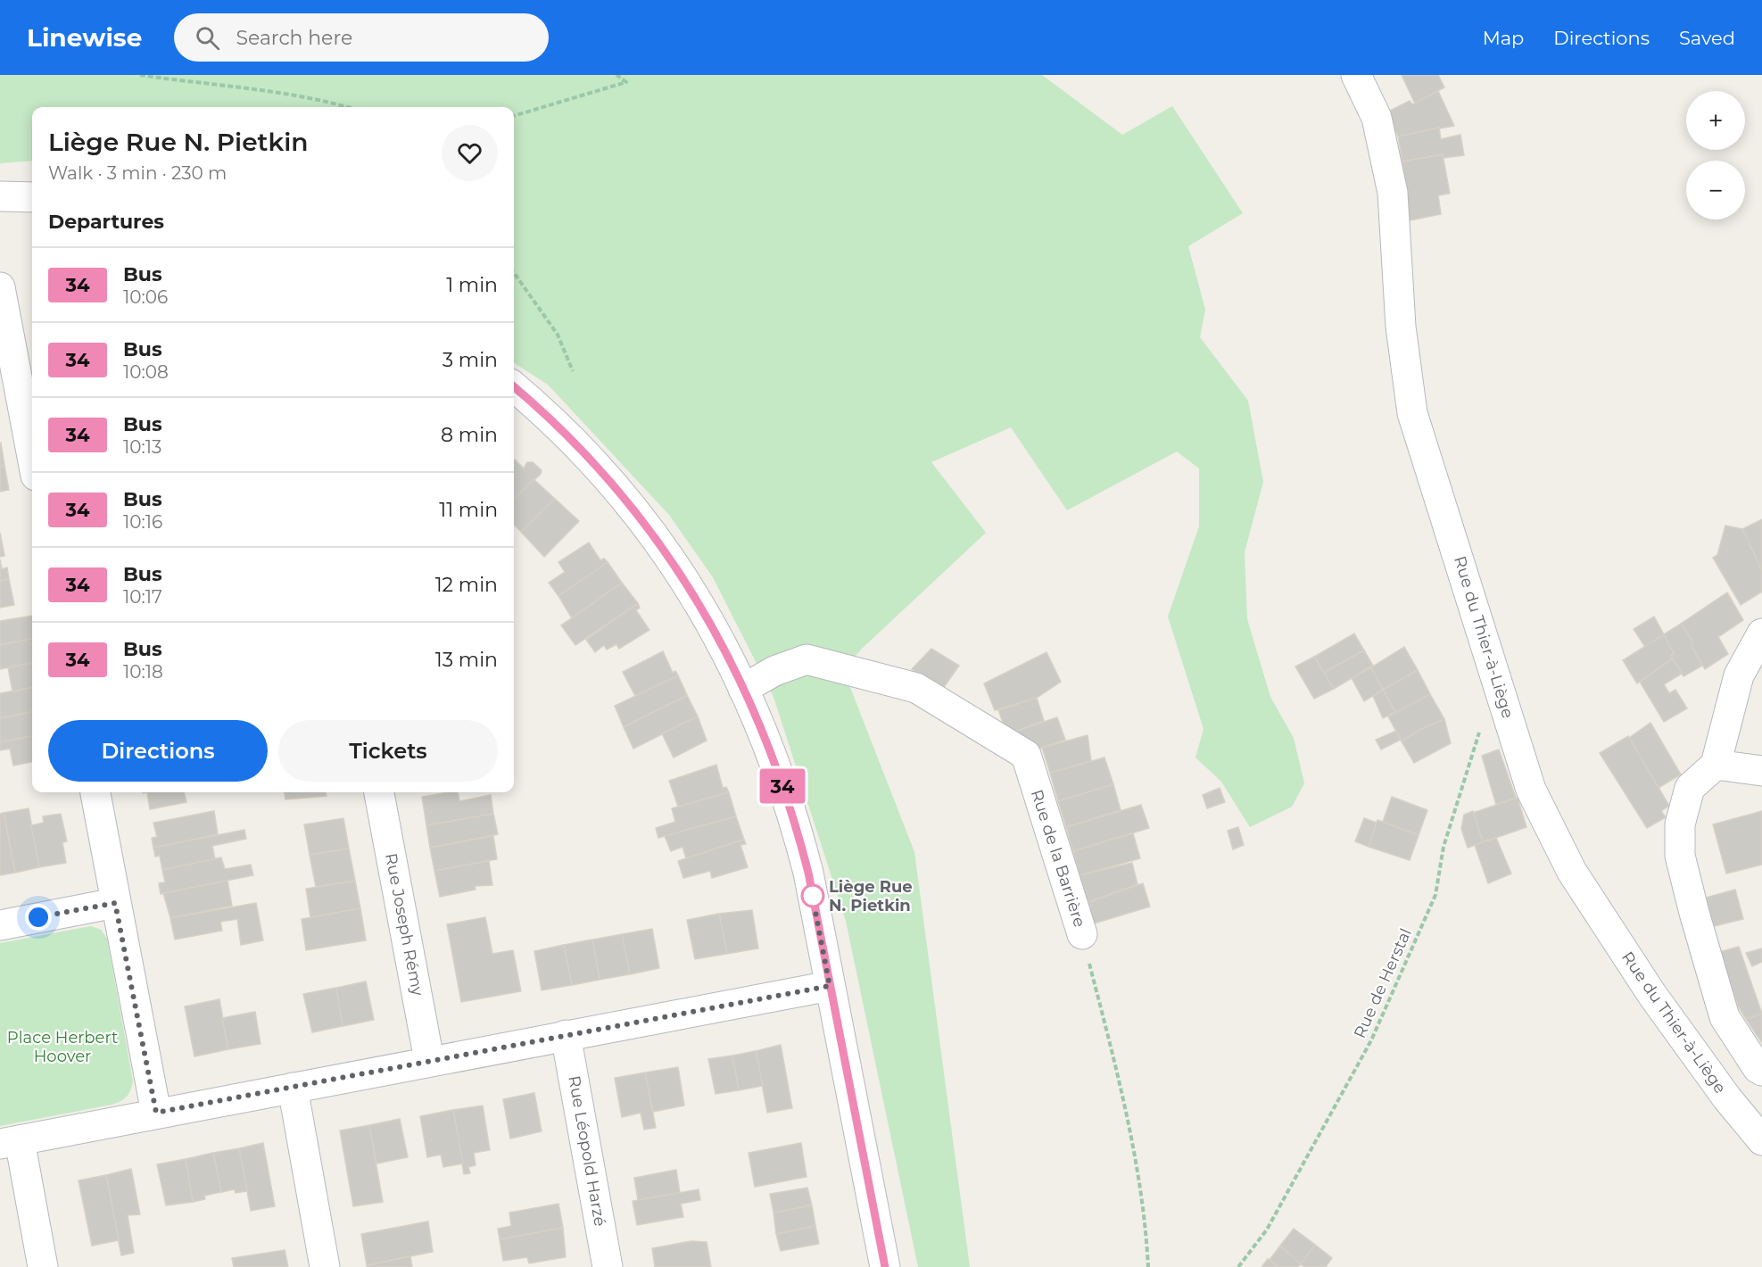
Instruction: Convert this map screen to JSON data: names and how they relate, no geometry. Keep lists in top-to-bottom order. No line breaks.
{"streets":{"street":["Rue du Thier-à-Liège","Rue de la Barrière","Rue Joseph Rémy","Rue Léopold Harzé"],"path":["Rue de Herstal"]},"crossings":[["Rue du Thier-à-Liège","Rue de Herstal"]],"parks":["Place Herbert Hoover"],"places":["Liège Rue N. Pietkin"],"lines":["bus line 34"],"page":{"header":"Linewise","search":"Search here","nav":["Map","Directions","Saved"],"on_map":"34","map_buttons":["+","−"],"heading":[["Liège Rue N. Pietkin","Walk · 3 min · 230 m"],"Departures"],"list":[{"mark":"34","name":"Bus","note":"10:06","value":"1 min"},{"mark":"34","name":"Bus","note":"10:08","value":"3 min"},{"mark":"34","name":"Bus","note":"10:13","value":"8 min"},{"mark":"34","name":"Bus","note":"10:16","value":"11 min"},{"mark":"34","name":"Bus","note":"10:17","value":"12 min"},{"mark":"34","name":"Bus","note":"10:18","value":"13 min"}],"buttons":["Directions","Tickets"]}}
